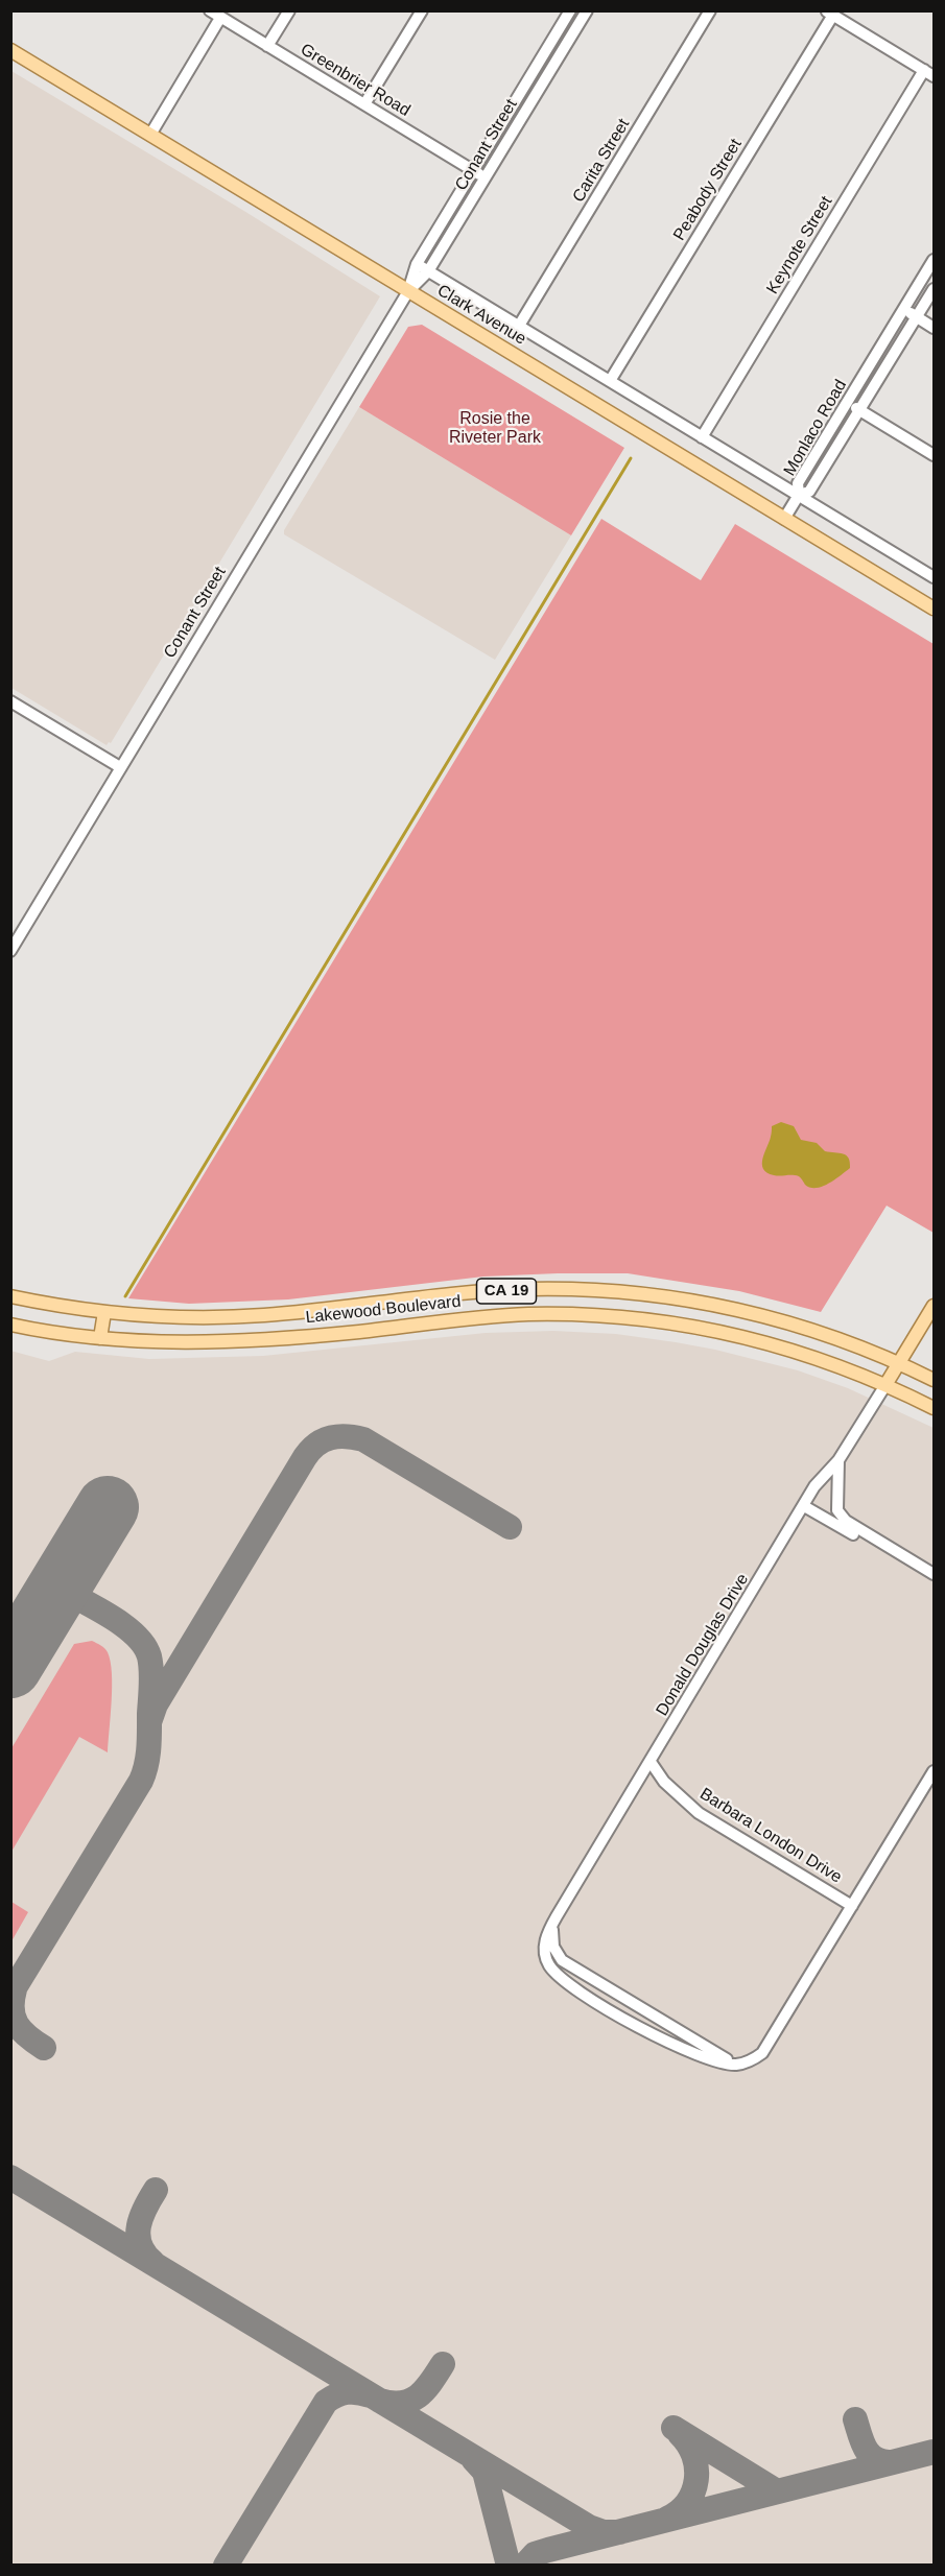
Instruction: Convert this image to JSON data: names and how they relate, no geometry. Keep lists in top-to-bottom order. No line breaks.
{"streets":{"main road":["Clark Avenue","CA 19","Lakewood Boulevard"],"street":["Greenbrier Road","Conant Street","Carita Street","Peabody Street","Keynote Street","Monlaco Road","Donald Douglas Drive","Barbara London Drive"]},"crossings":[["Greenbrier Road","Conant Street"],["Conant Street","Clark Avenue"],["Carita Street","Clark Avenue"],["Peabody Street","Clark Avenue"],["Keynote Street","Clark Avenue"],["Clark Avenue","Monlaco Road"],["Lakewood Boulevard","Donald Douglas Drive"],["Donald Douglas Drive","Barbara London Drive"]],"parks":["Rosie the Riveter Park"]}
